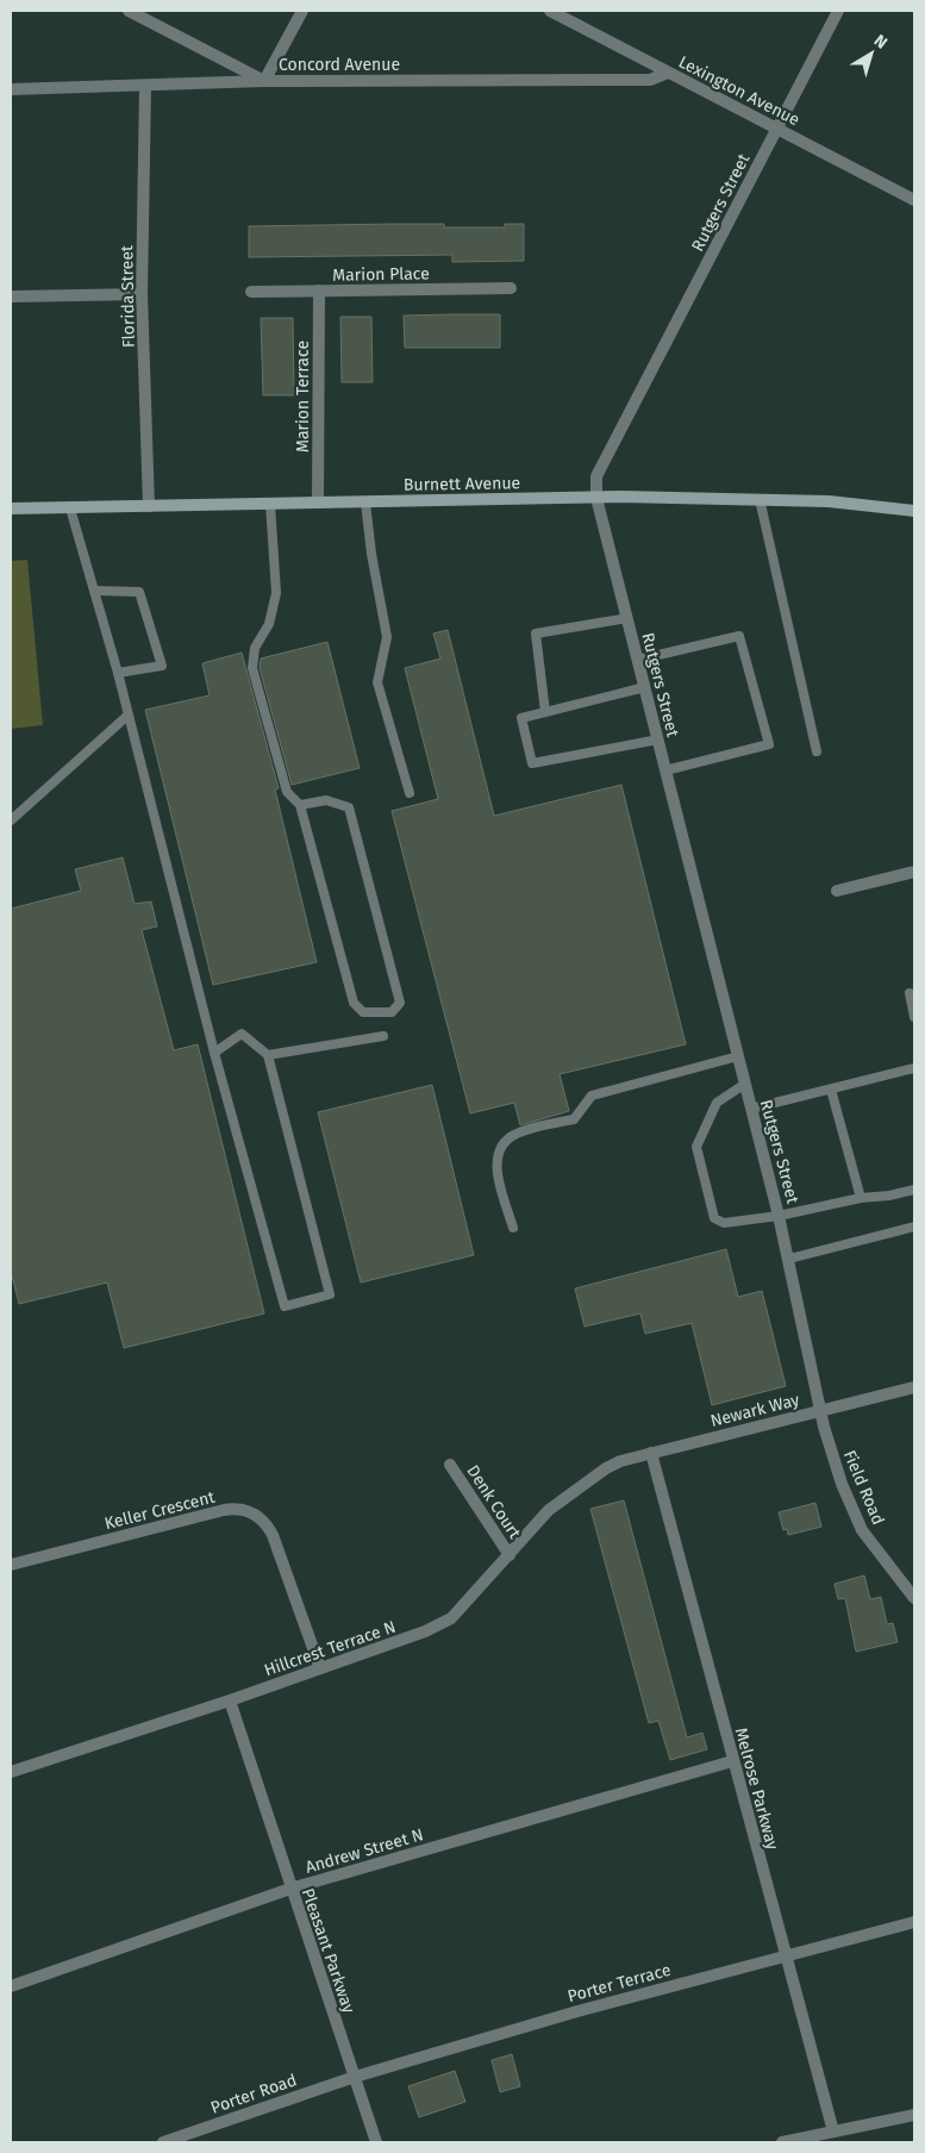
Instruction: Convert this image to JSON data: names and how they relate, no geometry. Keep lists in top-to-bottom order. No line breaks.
{"streets":{"street":["Concord Avenue","Lexington Avenue","Rutgers Street","Marion Place","Florida Street","Marion Terrace","Burnett Avenue","Newark Way","Field Road","Denk Court","Keller Crescent","Hillcrest Terrace N","Melrose Parkway","Andrew Street N","Pleasant Parkway","Porter Terrace","Porter Road"]},"crossings":[["Concord Avenue","Lexington Avenue"],["Concord Avenue","Florida Street"],["Lexington Avenue","Rutgers Street"],["Rutgers Street","Burnett Avenue"],["Rutgers Street","Newark Way"],["Rutgers Street","Field Road"],["Marion Place","Marion Terrace"],["Florida Street","Burnett Avenue"],["Marion Terrace","Burnett Avenue"],["Newark Way","Field Road"],["Newark Way","Hillcrest Terrace N"],["Newark Way","Melrose Parkway"],["Denk Court","Hillcrest Terrace N"],["Keller Crescent","Hillcrest Terrace N"],["Hillcrest Terrace N","Pleasant Parkway"],["Melrose Parkway","Andrew Street N"],["Melrose Parkway","Porter Terrace"],["Andrew Street N","Pleasant Parkway"],["Pleasant Parkway","Porter Terrace"],["Pleasant Parkway","Porter Road"],["Porter Terrace","Porter Road"]],"north":"top right"}
